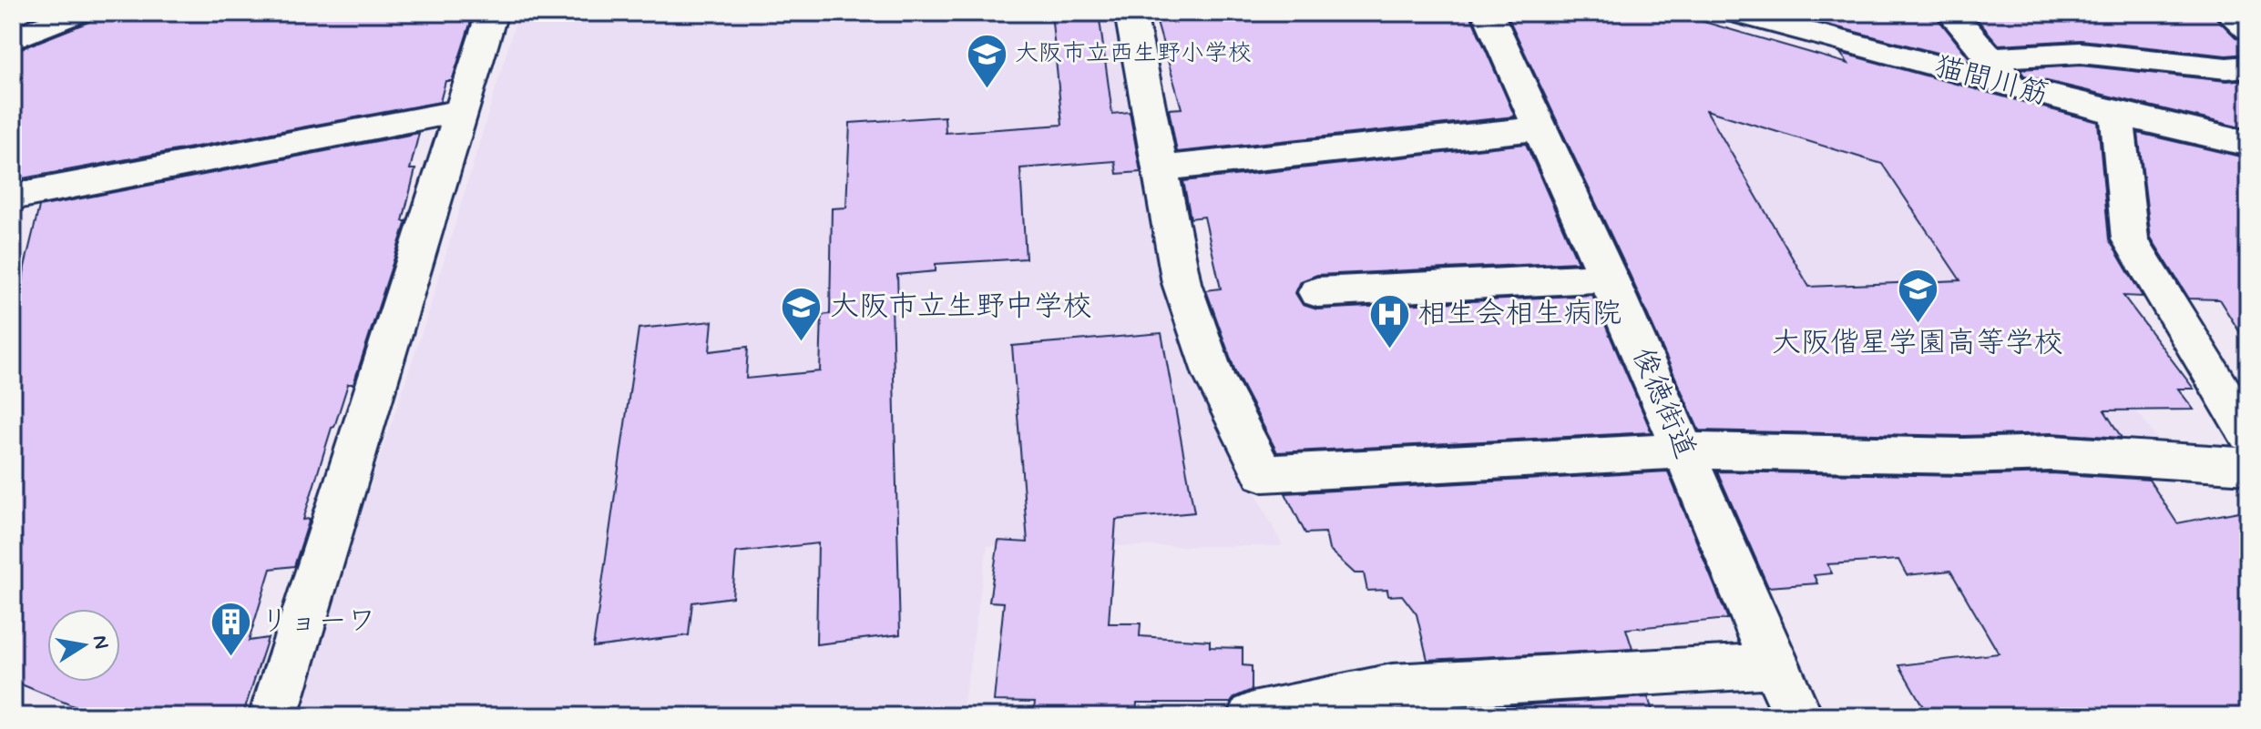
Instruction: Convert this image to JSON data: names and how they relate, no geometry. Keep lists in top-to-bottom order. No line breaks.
{"streets":{"street":["猫間川筋","俊徳街道"]},"places":{"school or university":["大阪市立西生野小学校","大阪偕星学園高等学校","大阪市立生野中学校"],"hospital":["相生会相生病院"],"building":["リョーワ"]},"north":"right"}
